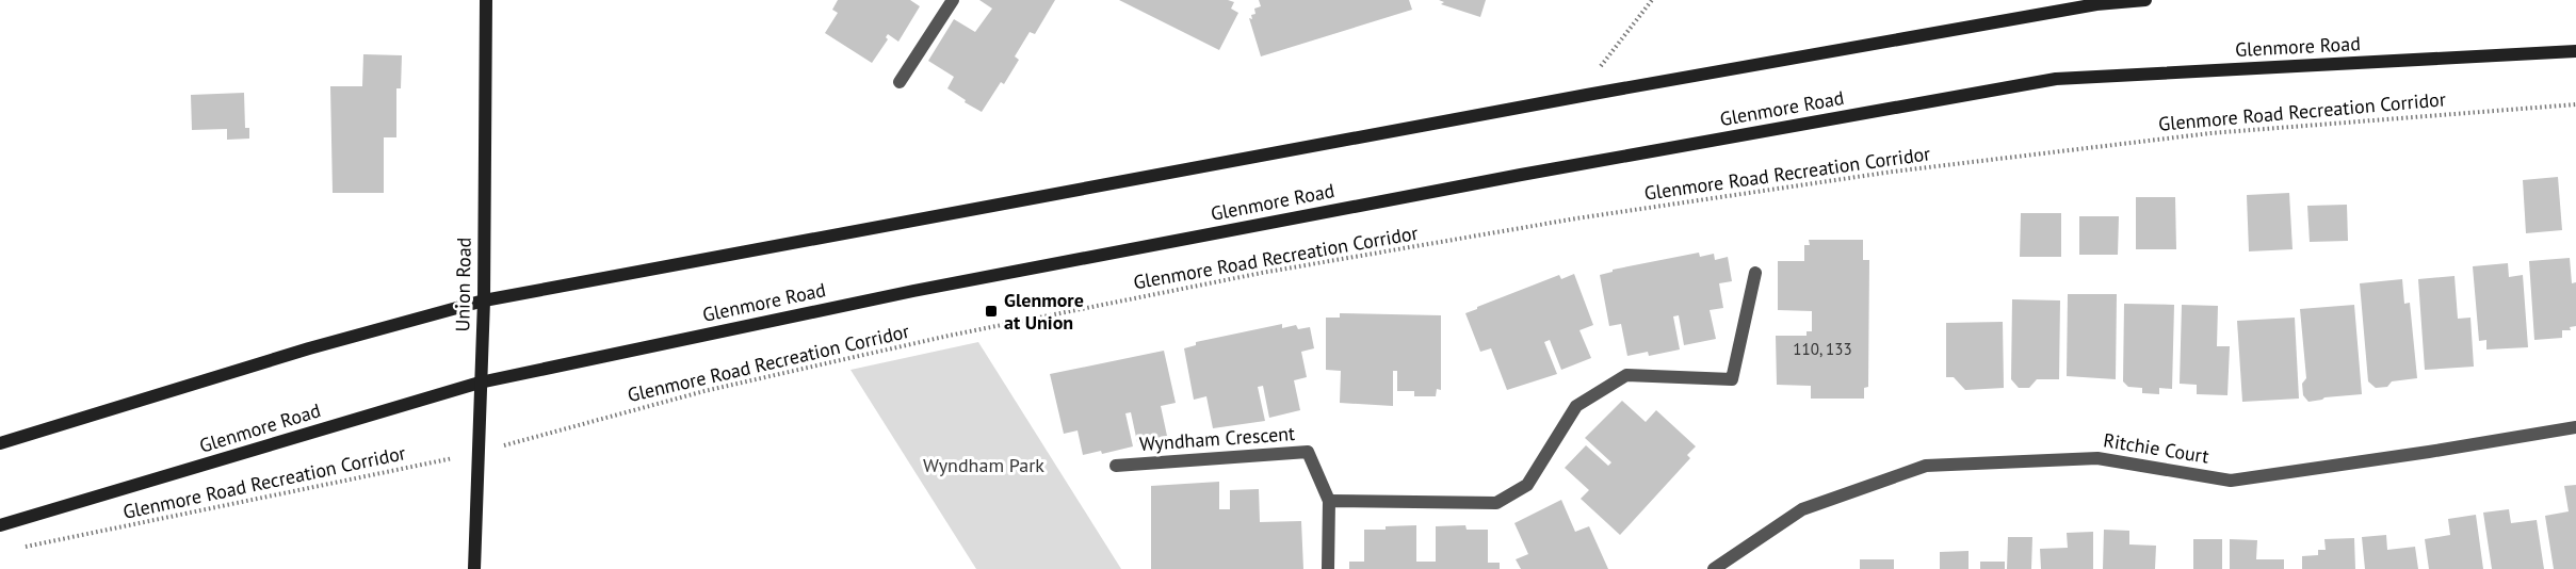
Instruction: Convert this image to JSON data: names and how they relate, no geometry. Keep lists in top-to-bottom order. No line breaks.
{"streets":{"main road":["Glenmore Road","Union Road"],"street":["Wyndham Crescent","Ritchie Court"],"path":["Glenmore Road Recreation Corridor"]},"crossings":[["Glenmore Road","Union Road"],["Glenmore Road Recreation Corridor","Union Road"]],"parks":["Wyndham Park"],"places":{"transit":["Glenmore at Union"]},"house_numbers":["110, 133"]}
